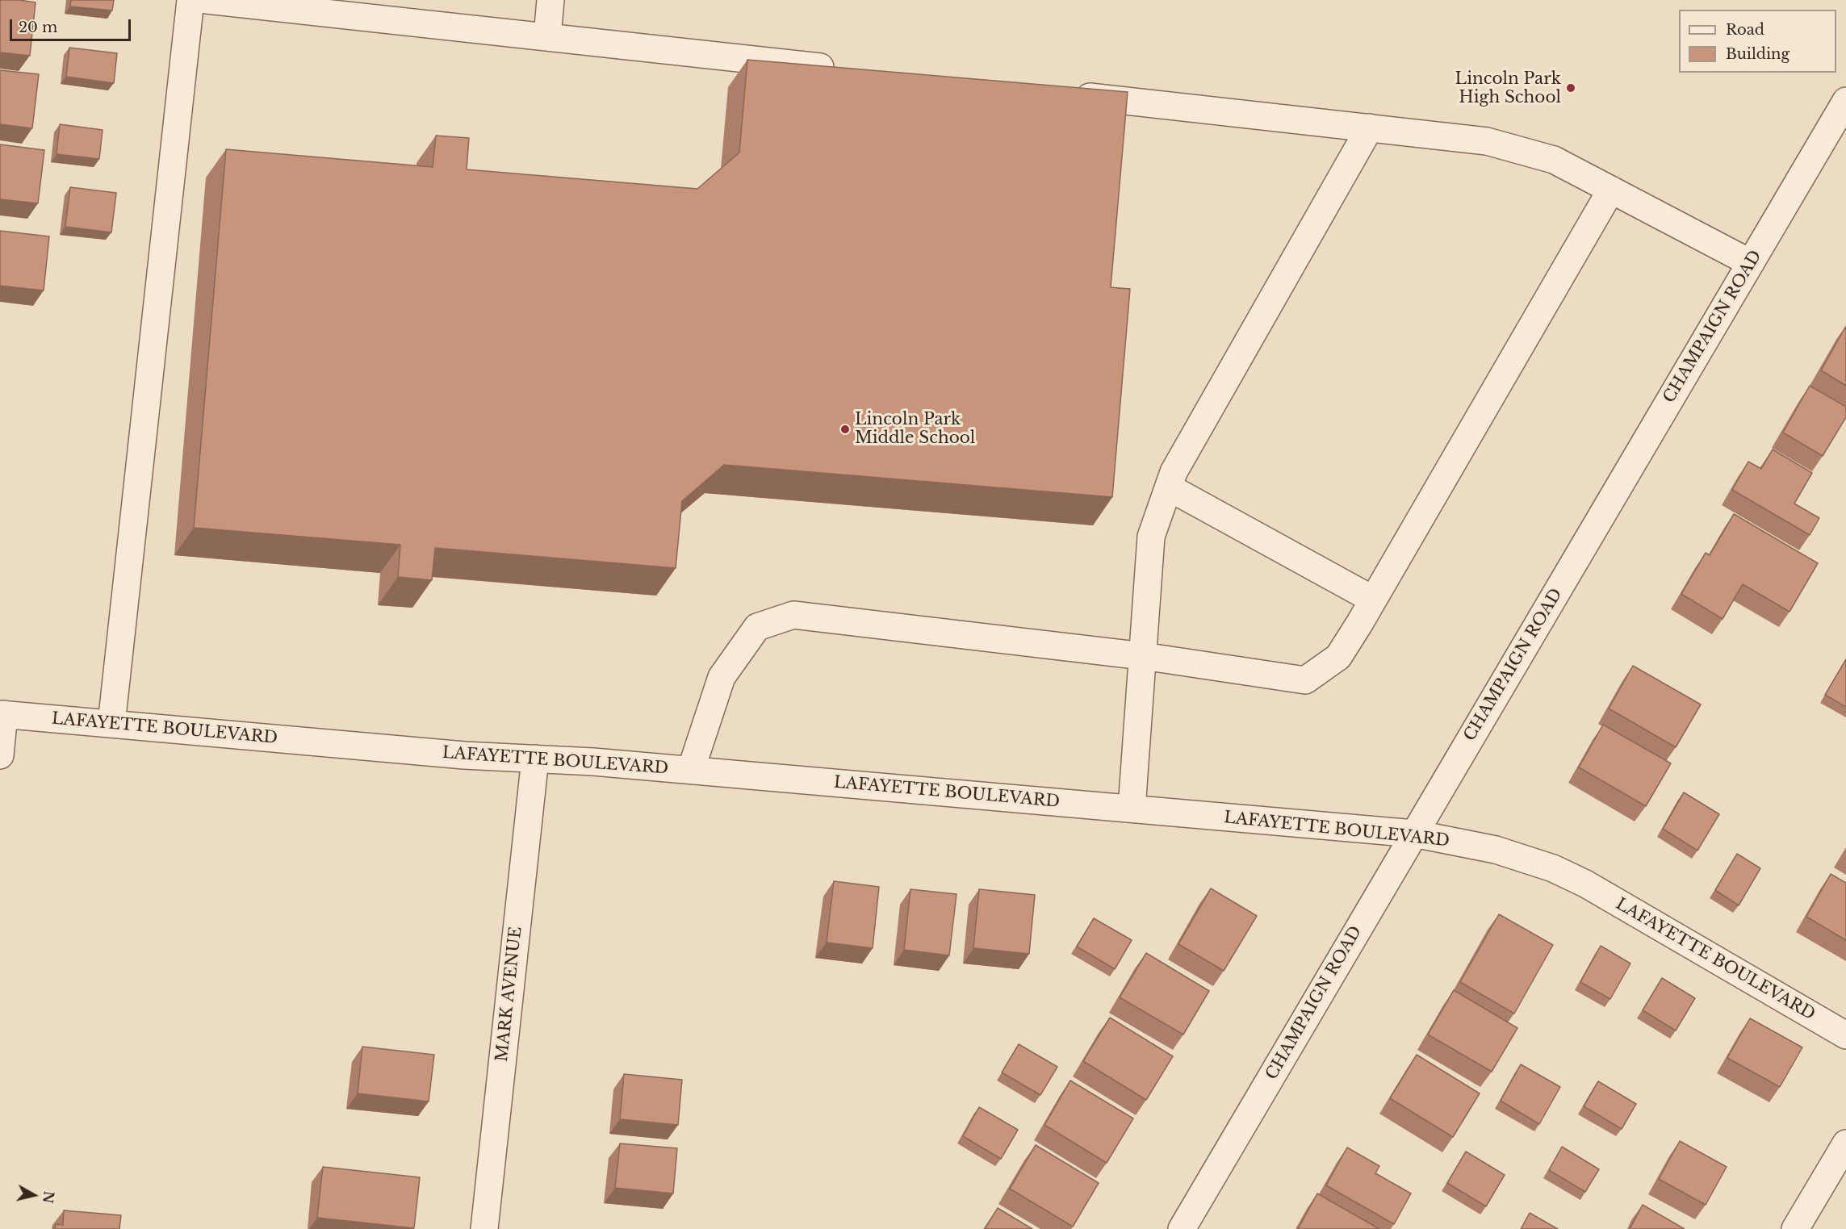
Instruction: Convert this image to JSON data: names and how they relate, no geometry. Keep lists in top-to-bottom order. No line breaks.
{"streets":{"street":["CHAMPAIGN ROAD","LAFAYETTE BOULEVARD","MARK AVENUE"]},"crossings":[["CHAMPAIGN ROAD","LAFAYETTE BOULEVARD"],["LAFAYETTE BOULEVARD","MARK AVENUE"]],"places":["Lincoln Park High School","Lincoln Park Middle School"],"legend":["Road","Building"],"scale_bar":"20 m","north":"right"}
